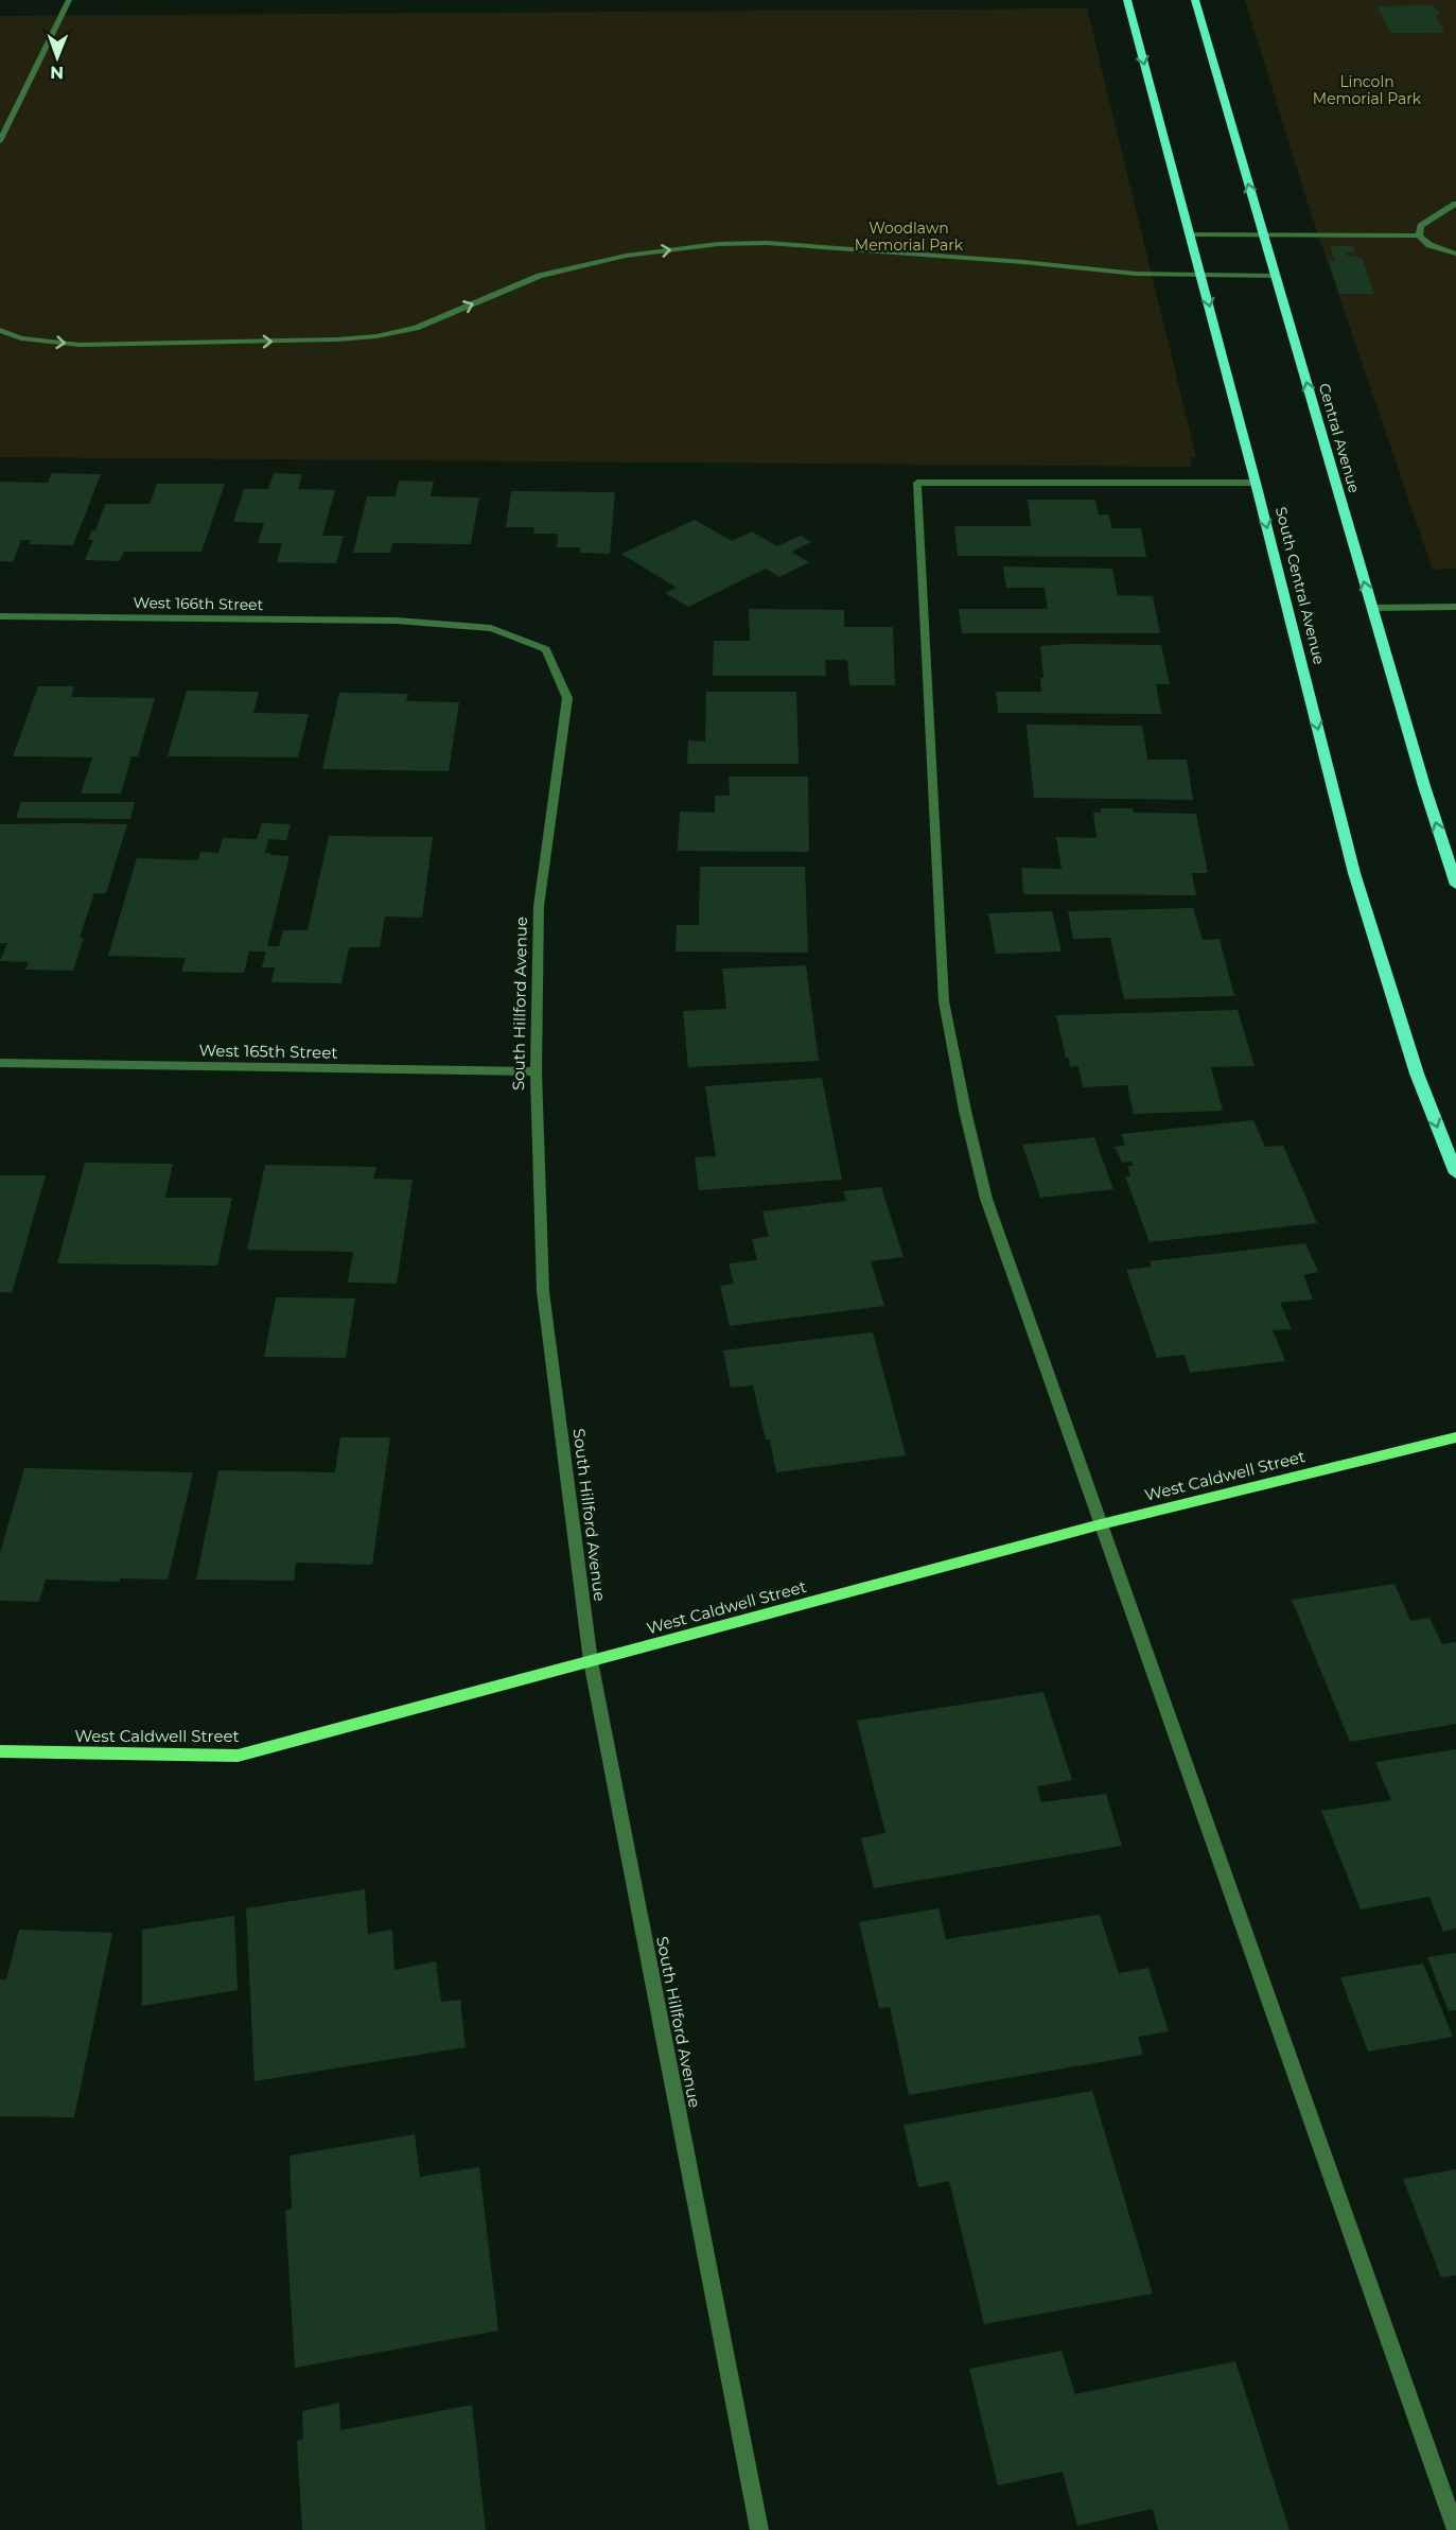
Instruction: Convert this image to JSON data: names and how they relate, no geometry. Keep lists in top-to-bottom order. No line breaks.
{"streets":{"main road":["Central Avenue","South Central Avenue"],"street":["West 166th Street","South Hillford Avenue","West 165th Street","West Caldwell Street"]},"crossings":[["West 166th Street","South Hillford Avenue"],["South Hillford Avenue","West 165th Street"],["South Hillford Avenue","West Caldwell Street"]],"one_way":["Central Avenue","South Central Avenue"],"parks":["Lincoln Memorial Park","Woodlawn Memorial Park"],"north":"bottom"}
